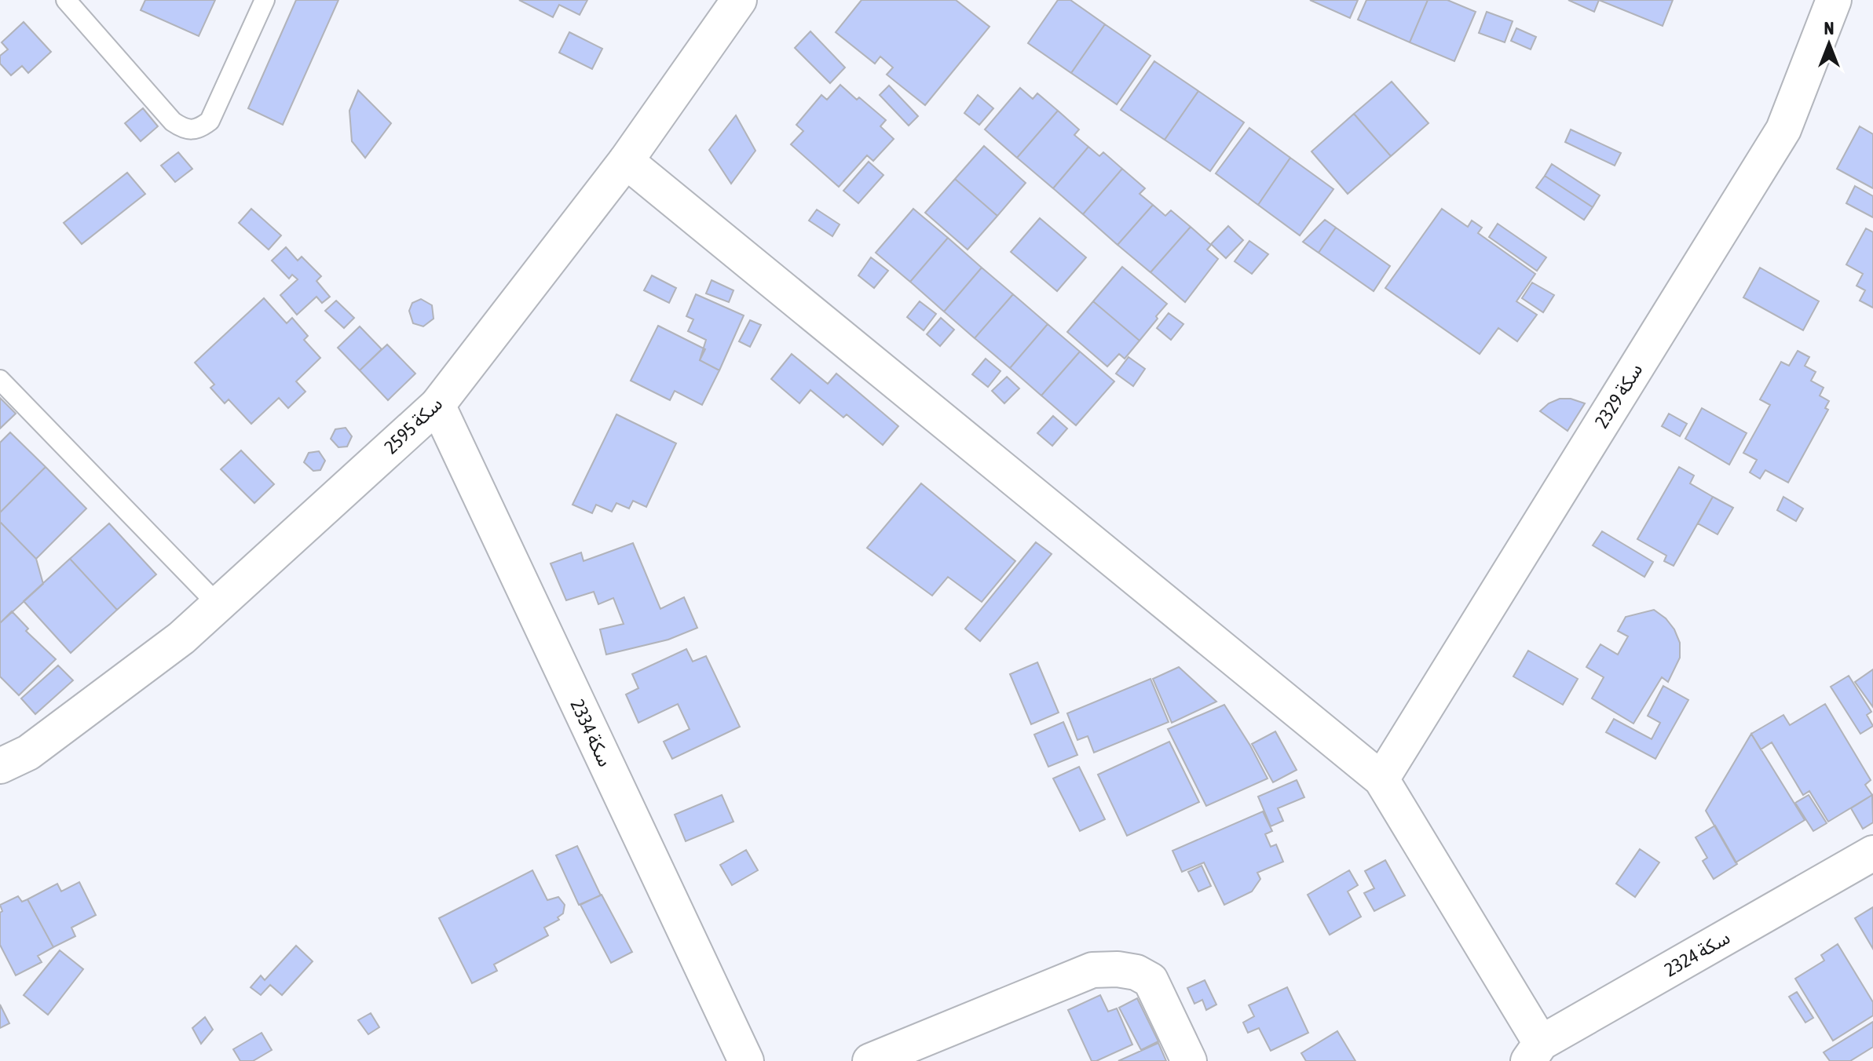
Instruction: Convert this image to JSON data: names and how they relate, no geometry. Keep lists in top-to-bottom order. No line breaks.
{"streets":{"street":["سكة 2329","سكة 2595","سكة 2334","سكة 2324"]},"crossings":[["سكة 2595","سكة 2334"]],"north":"top"}
